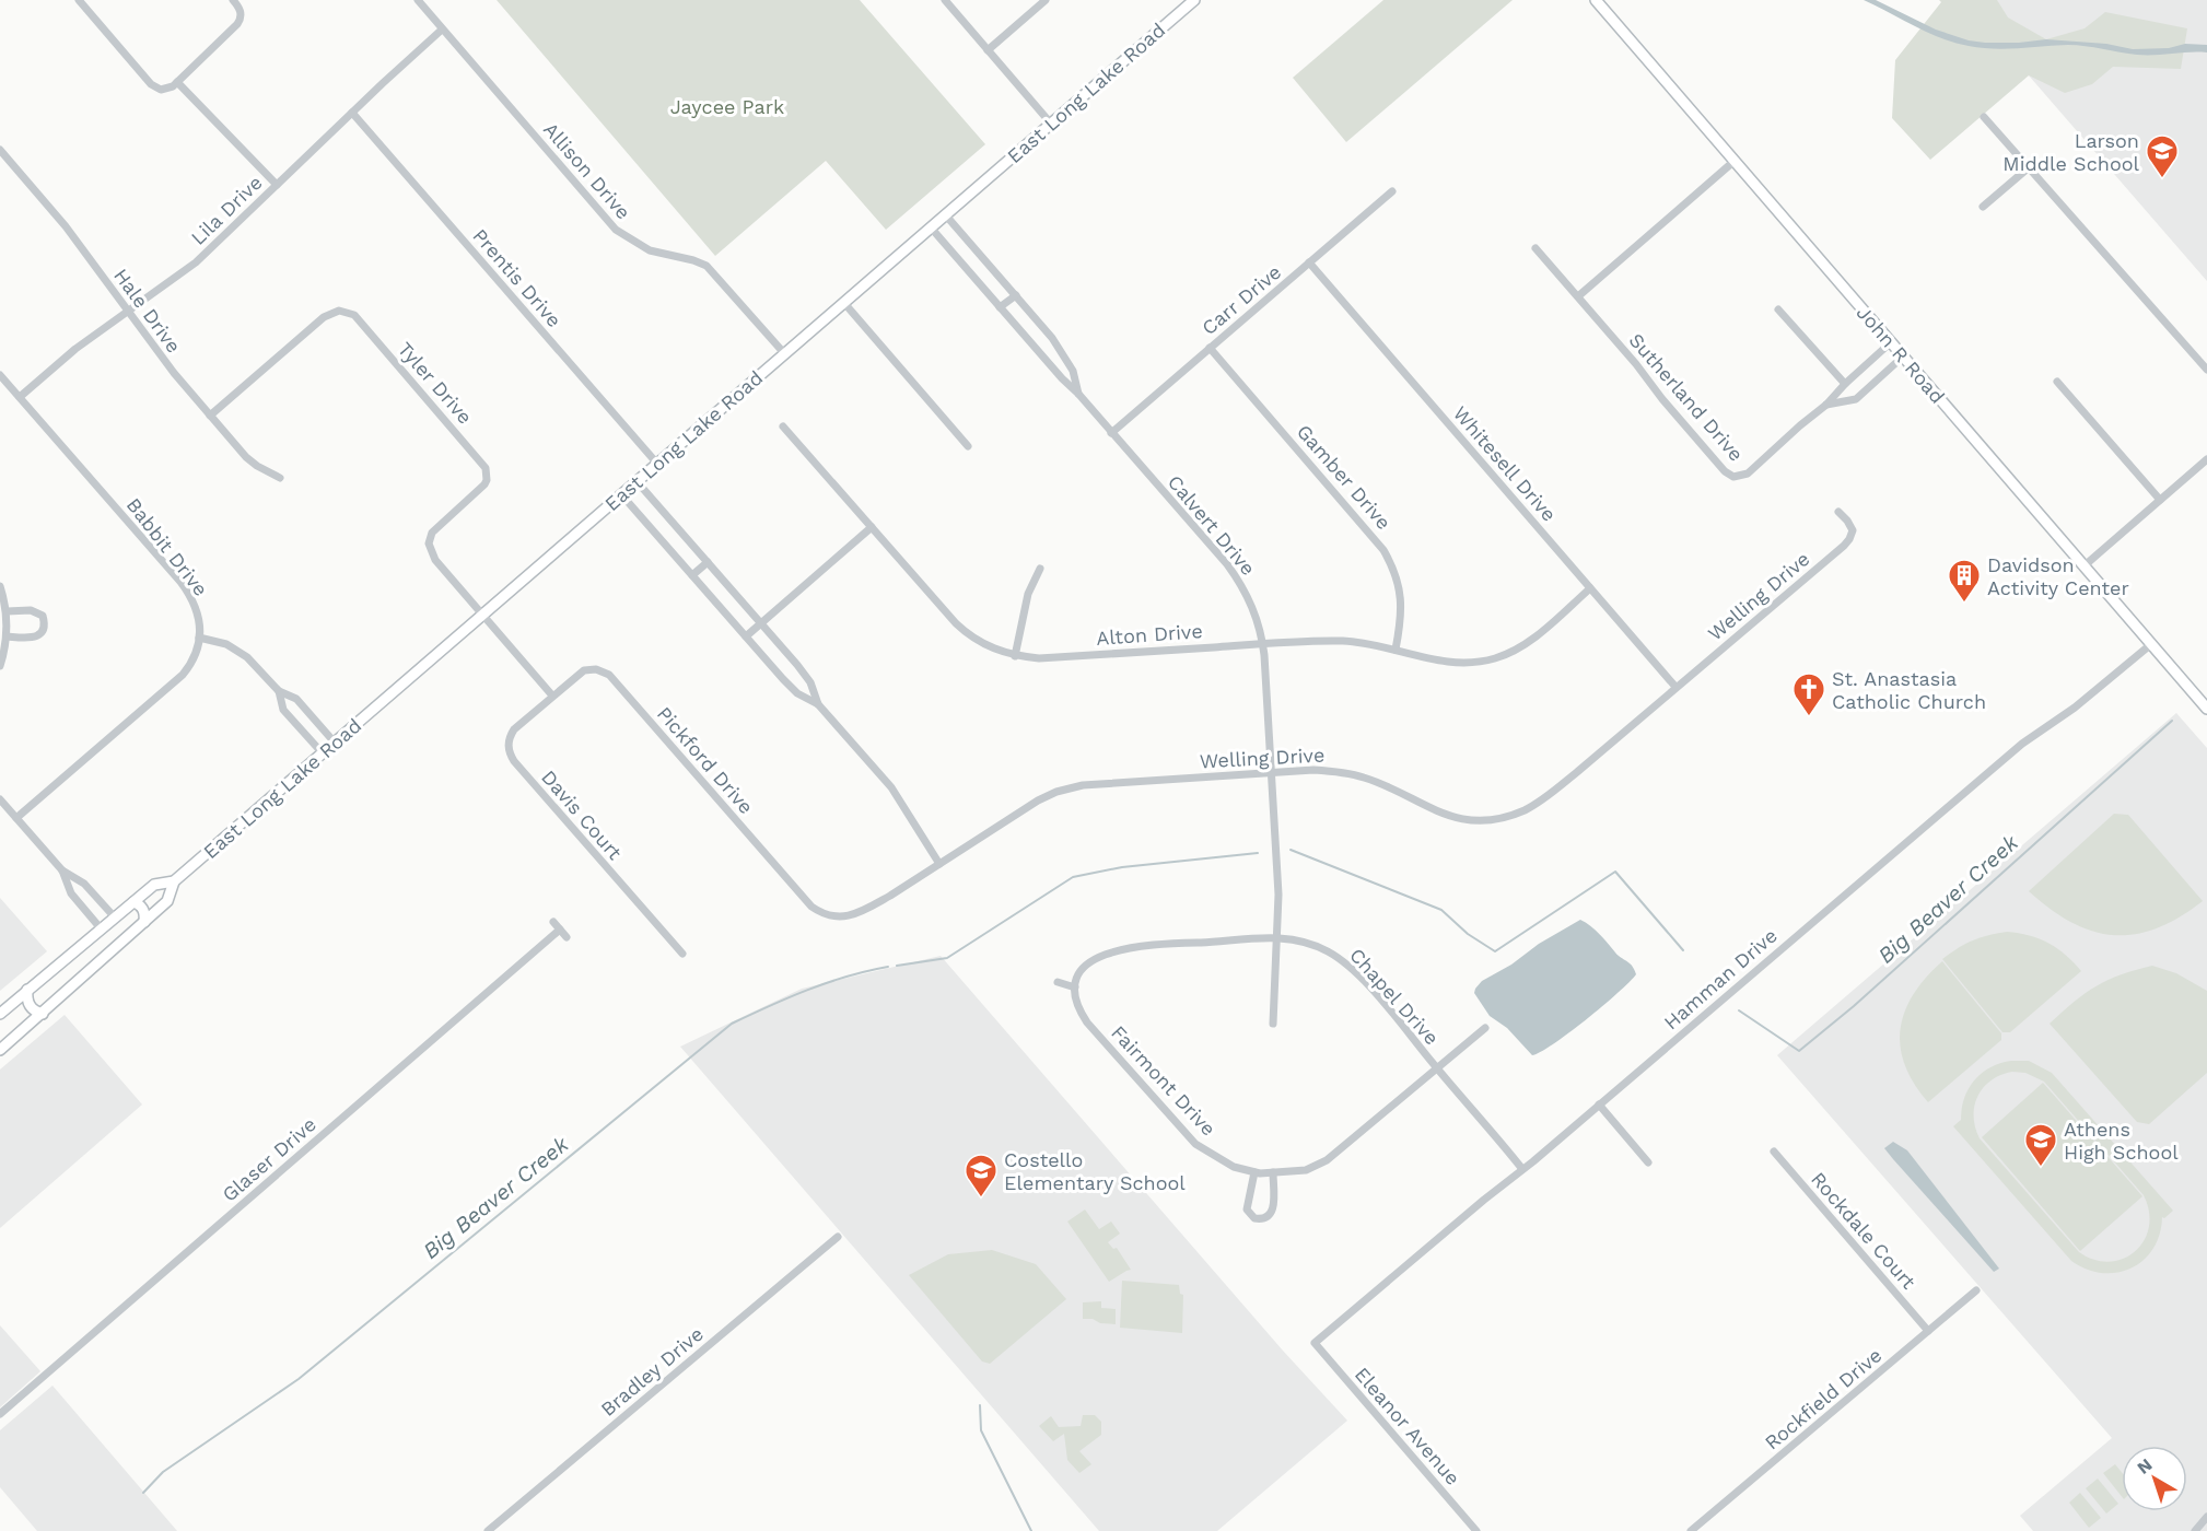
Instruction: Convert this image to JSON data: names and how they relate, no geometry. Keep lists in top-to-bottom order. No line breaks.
{"streets":{"main road":["East Long Lake Road","John R Road"],"street":["Allison Drive","Lila Drive","Prentis Drive","Carr Drive","Hale Drive","Tyler Drive","Sutherland Drive","Whitesell Drive","Gamber Drive","Calvert Drive","Babbit Drive","Welling Drive","Alton Drive","Pickford Drive","Davis Court","Hamman Drive","Chapel Drive","Fairmont Drive","Glaser Drive","Rockdale Court","Bradley Drive","Rockfield Drive","Eleanor Avenue"]},"crossings":[["East Long Lake Road","Allison Drive"],["East Long Lake Road","Prentis Drive"],["East Long Lake Road","Tyler Drive"],["East Long Lake Road","Calvert Drive"],["Allison Drive","Lila Drive"],["Lila Drive","Prentis Drive"],["Lila Drive","Hale Drive"],["Lila Drive","Babbit Drive"],["Carr Drive","Whitesell Drive"],["Carr Drive","Gamber Drive"],["Carr Drive","Calvert Drive"],["Hale Drive","Tyler Drive"],["John R Road","Sutherland Drive"],["John R Road","Hamman Drive"],["Whitesell Drive","Welling Drive"],["Whitesell Drive","Alton Drive"],["Gamber Drive","Alton Drive"],["Calvert Drive","Welling Drive"],["Calvert Drive","Alton Drive"],["Calvert Drive","Chapel Drive"],["Welling Drive","Pickford Drive"],["Pickford Drive","Davis Court"],["Hamman Drive","Chapel Drive"],["Hamman Drive","Eleanor Avenue"],["Chapel Drive","Fairmont Drive"],["Rockdale Court","Rockfield Drive"]],"water":["Big Beaver Creek"],"parks":["Jaycee Park"],"places":{"school or university":["Larson Middle School","Athens High School","Costello Elementary School"],"building":["Davidson Activity Center"],"church":["St. Anastasia Catholic Church"]},"north":"top left"}
